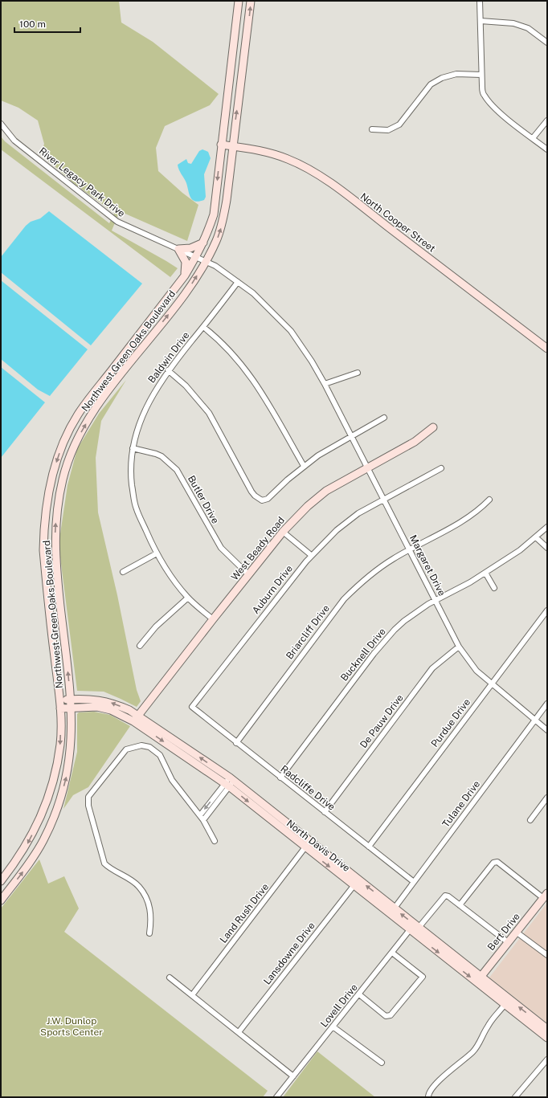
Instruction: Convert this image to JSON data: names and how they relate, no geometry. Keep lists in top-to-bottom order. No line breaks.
{"streets":{"main road":["North Cooper Street","Northwest Green Oaks Boulevard","West Beady Road","North Davis Drive","Bert Drive"],"street":["River Legacy Park Drive","Baldwin Drive","Butler Drive","Margaret Drive","Auburn Drive","Briarcliff Drive","Bucknell Drive","De Pauw Drive","Purdue Drive","Radcliffe Drive","Tulane Drive","Land Rush Drive","Lansdowne Drive","Lovell Drive"]},"crossings":[["River Legacy Park Drive","Northwest Green Oaks Boulevard"],["River Legacy Park Drive","Margaret Drive"],["North Cooper Street","Northwest Green Oaks Boulevard"],["Northwest Green Oaks Boulevard","Margaret Drive"],["Northwest Green Oaks Boulevard","North Davis Drive"],["Baldwin Drive","Butler Drive"],["Baldwin Drive","West Beady Road"],["Baldwin Drive","Margaret Drive"],["Butler Drive","West Beady Road"],["West Beady Road","Margaret Drive"],["West Beady Road","North Davis Drive"],["Margaret Drive","Auburn Drive"],["Margaret Drive","Briarcliff Drive"],["Margaret Drive","Bucknell Drive"],["Margaret Drive","De Pauw Drive"],["Margaret Drive","Purdue Drive"],["Margaret Drive","Tulane Drive"],["Auburn Drive","Radcliffe Drive"],["Briarcliff Drive","Radcliffe Drive"],["Bucknell Drive","Radcliffe Drive"],["De Pauw Drive","Radcliffe Drive"],["Purdue Drive","Radcliffe Drive"],["Radcliffe Drive","Tulane Drive"],["Tulane Drive","North Davis Drive"],["North Davis Drive","Land Rush Drive"],["North Davis Drive","Bert Drive"],["North Davis Drive","Lansdowne Drive"],["North Davis Drive","Lovell Drive"]],"parks":["J.W. Dunlop Sports Center"],"scale_bar":"100 m"}
